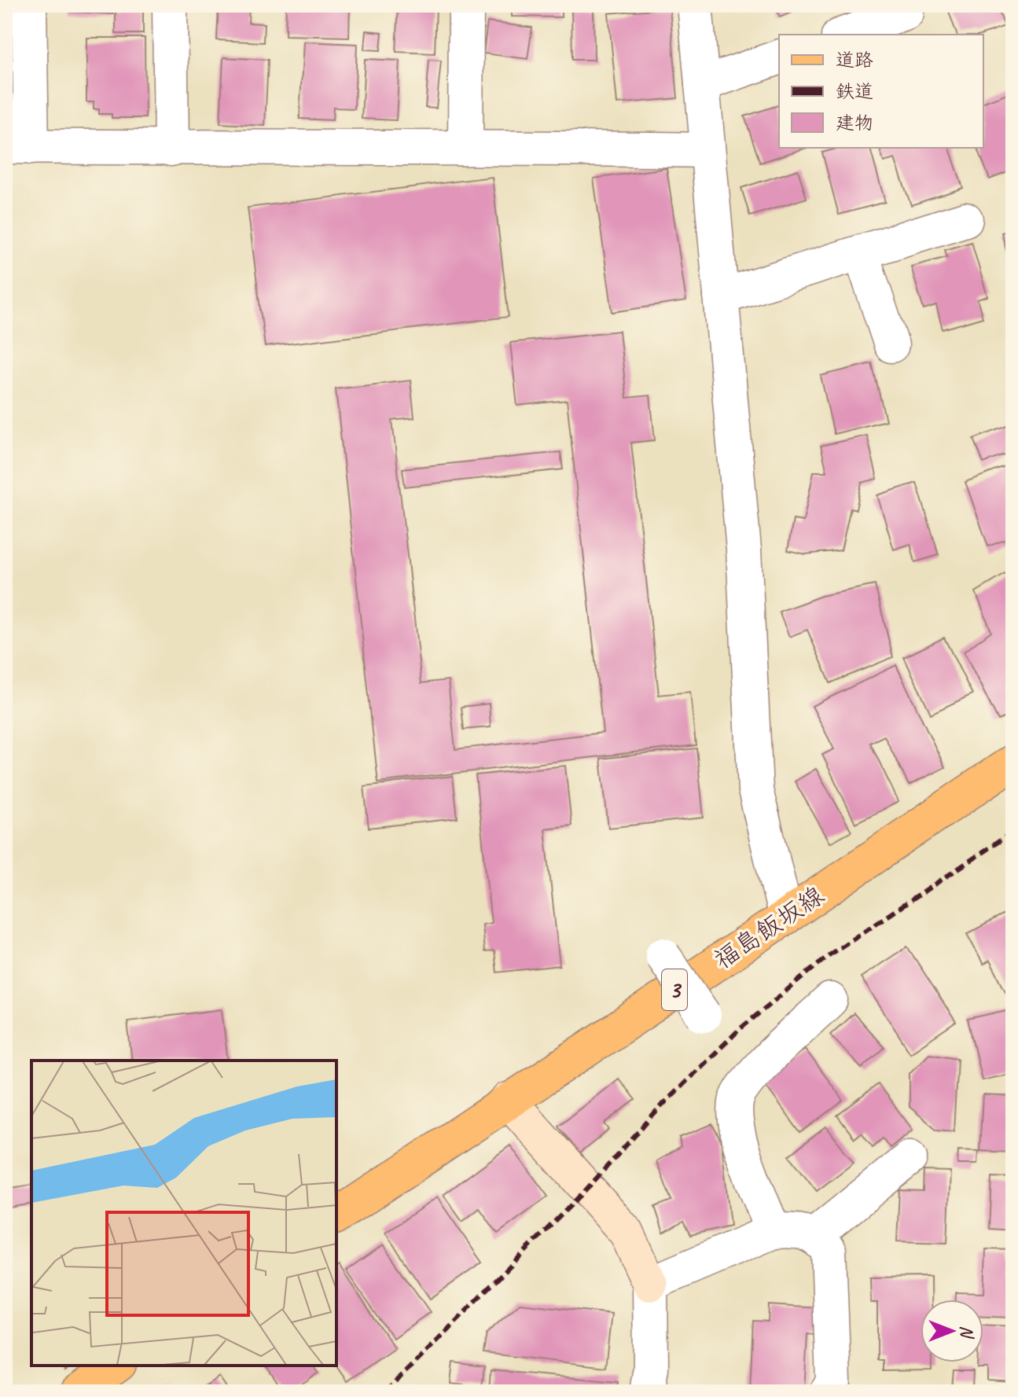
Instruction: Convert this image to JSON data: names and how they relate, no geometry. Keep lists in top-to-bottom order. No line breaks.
{"streets":{"main road":["福島飯坂線","3"]},"legend":["道路","鉄道","建物"],"north":"right"}
